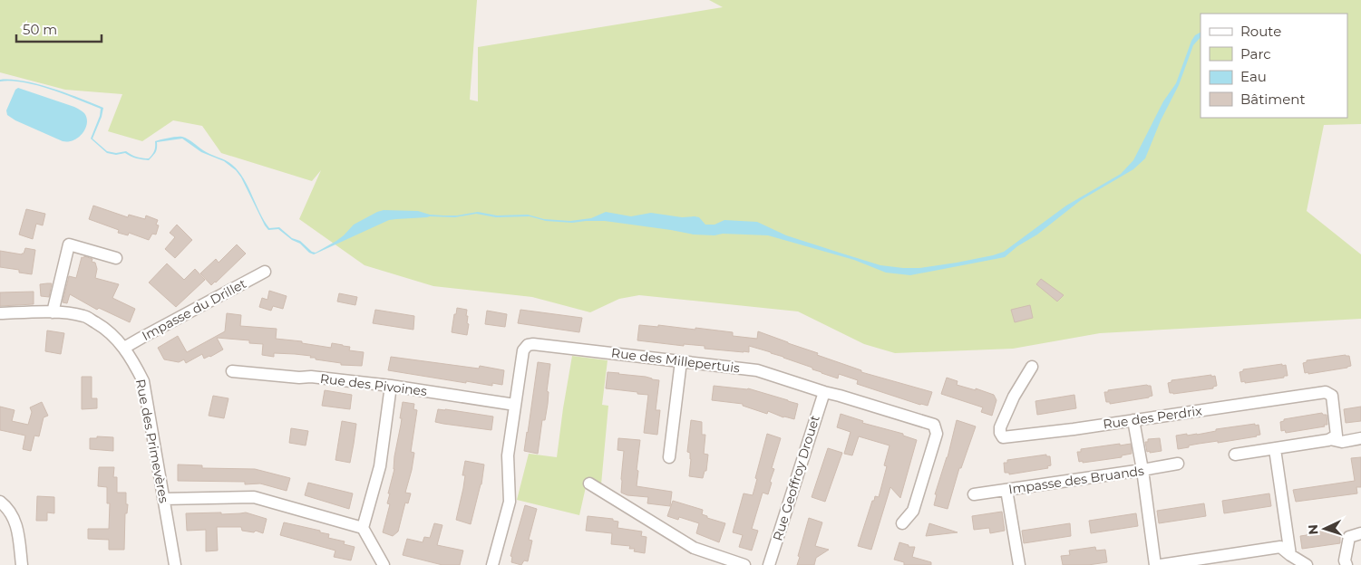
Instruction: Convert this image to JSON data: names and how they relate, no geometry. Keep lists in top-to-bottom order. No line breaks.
{"streets":{"street":["Impasse du Drillet","Rue des Millepertuis","Rue des Pivoines","Rue des Perdrix","Rue des Primevères","Rue Geoffroy Drouet","Impasse des Bruands"]},"crossings":[["Impasse du Drillet","Rue des Primevères"],["Rue des Millepertuis","Rue des Pivoines"],["Rue des Millepertuis","Rue Geoffroy Drouet"]],"legend":["Route","Parc","Eau","Bâtiment"],"scale_bar":"50 m","north":"left"}
